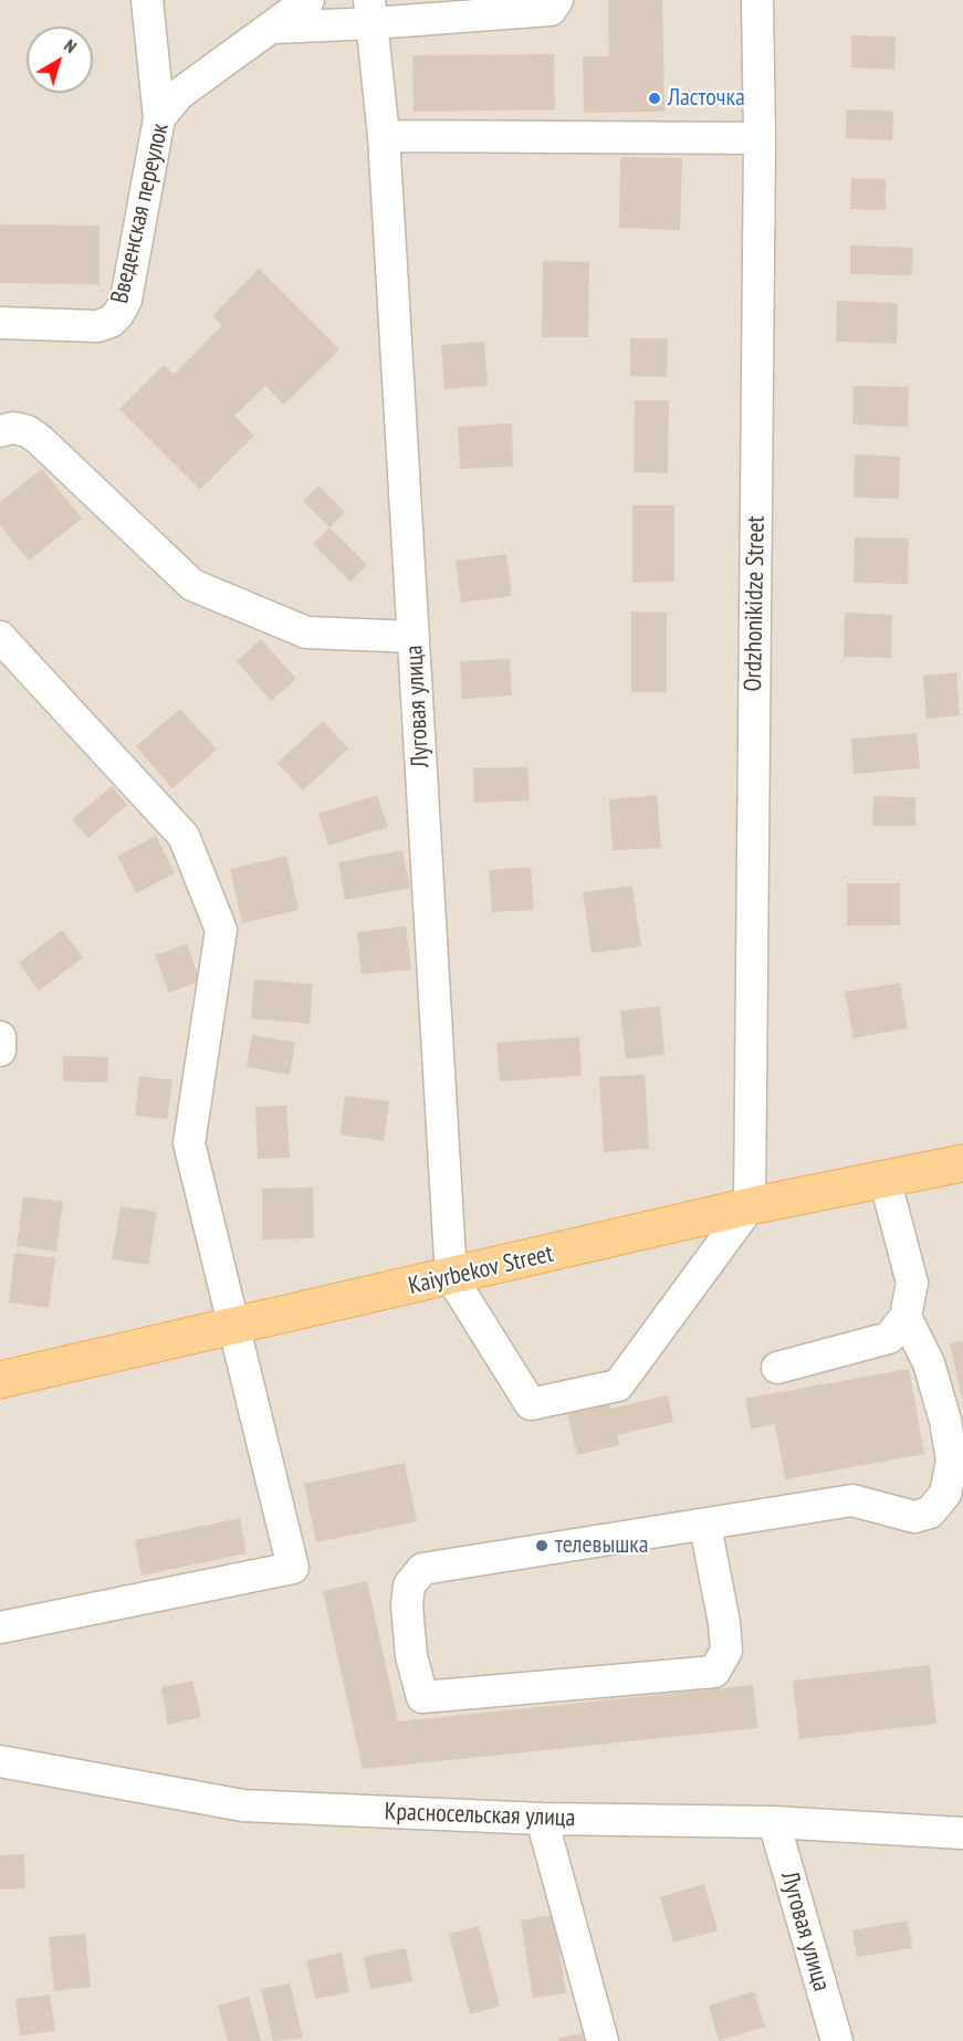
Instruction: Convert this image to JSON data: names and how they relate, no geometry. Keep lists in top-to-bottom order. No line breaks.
{"streets":{"main road":["Kaiyrbekov Street"],"street":["Введенская переулок","Ordzhonikidze Street","Луговая улица","Красносельская улица"]},"crossings":[["Ordzhonikidze Street","Kaiyrbekov Street"],["Луговая улица","Kaiyrbekov Street"],["Луговая улица","Красносельская улица"]],"places":["Ласточка","телевышка"],"north":"top right"}
